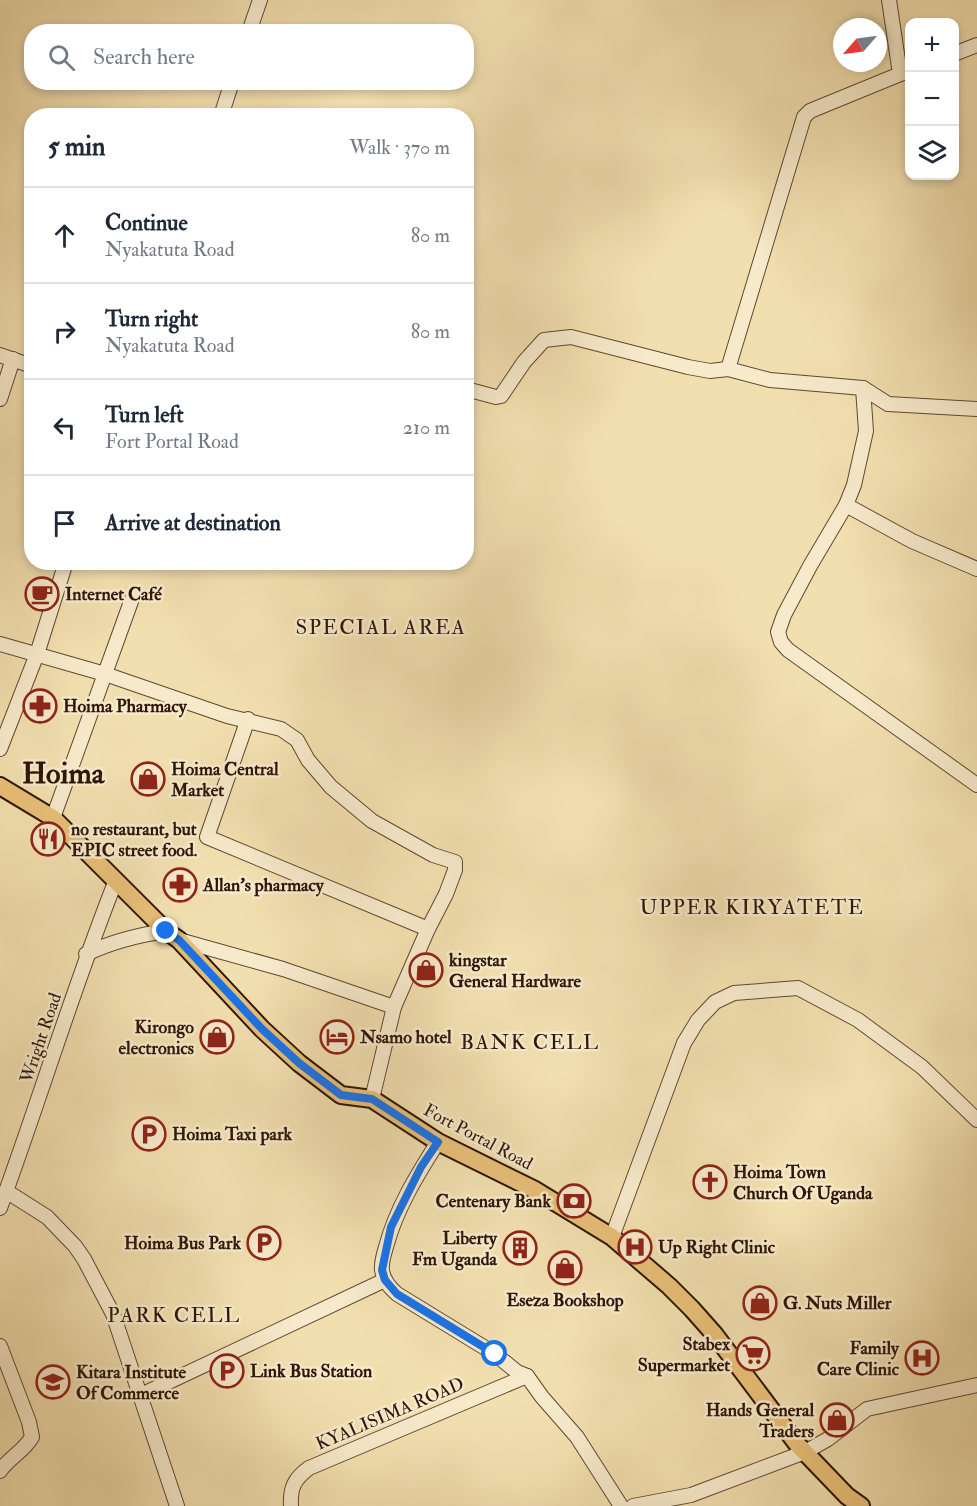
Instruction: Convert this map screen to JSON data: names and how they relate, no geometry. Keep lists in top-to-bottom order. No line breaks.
{"streets":{"main road":["Fort Portal Road"],"street":["Wright Road","KYALISIMA ROAD"]},"crossings":[["Wright Road","Fort Portal Road"]],"districts":["SPECIAL AREA","Hoima","UPPER KIRYATETE","BANK CELL","PARK CELL"],"places":{"cafe":["Internet Café"],"pharmacy":["Hoima Pharmacy","Allan’s pharmacy"],"shop":["Hoima Central Market","kingstar General Hardware","Kirongo electronics","Eseza Bookshop","G. Nuts Miller","Hands General Traders"],"restaurant":["no restaurant, but EPIC street food."],"hotel":["Nsamo hotel"],"parking":["Hoima Taxi park","Hoima Bus Park","Link Bus Station"],"church":["Hoima Town Church Of Uganda"],"bank":["Centenary Bank"],"hospital":["Up Right Clinic","Family Care Clinic"],"building":["Liberty Fm Uganda"],"supermarket":["Stabex Supermarket"],"school or university":["Kitara Institute Of Commerce"]},"north":"bottom left","page":{"map_buttons":["+","−"],"search":"Search here","heading":["5 min","Walk · 370 m"],"list":[["Continue","Nyakatuta Road","80 m"],["Turn right","Nyakatuta Road","80 m"],["Turn left","Fort Portal Road","210 m"],"Arrive at destination"]}}
